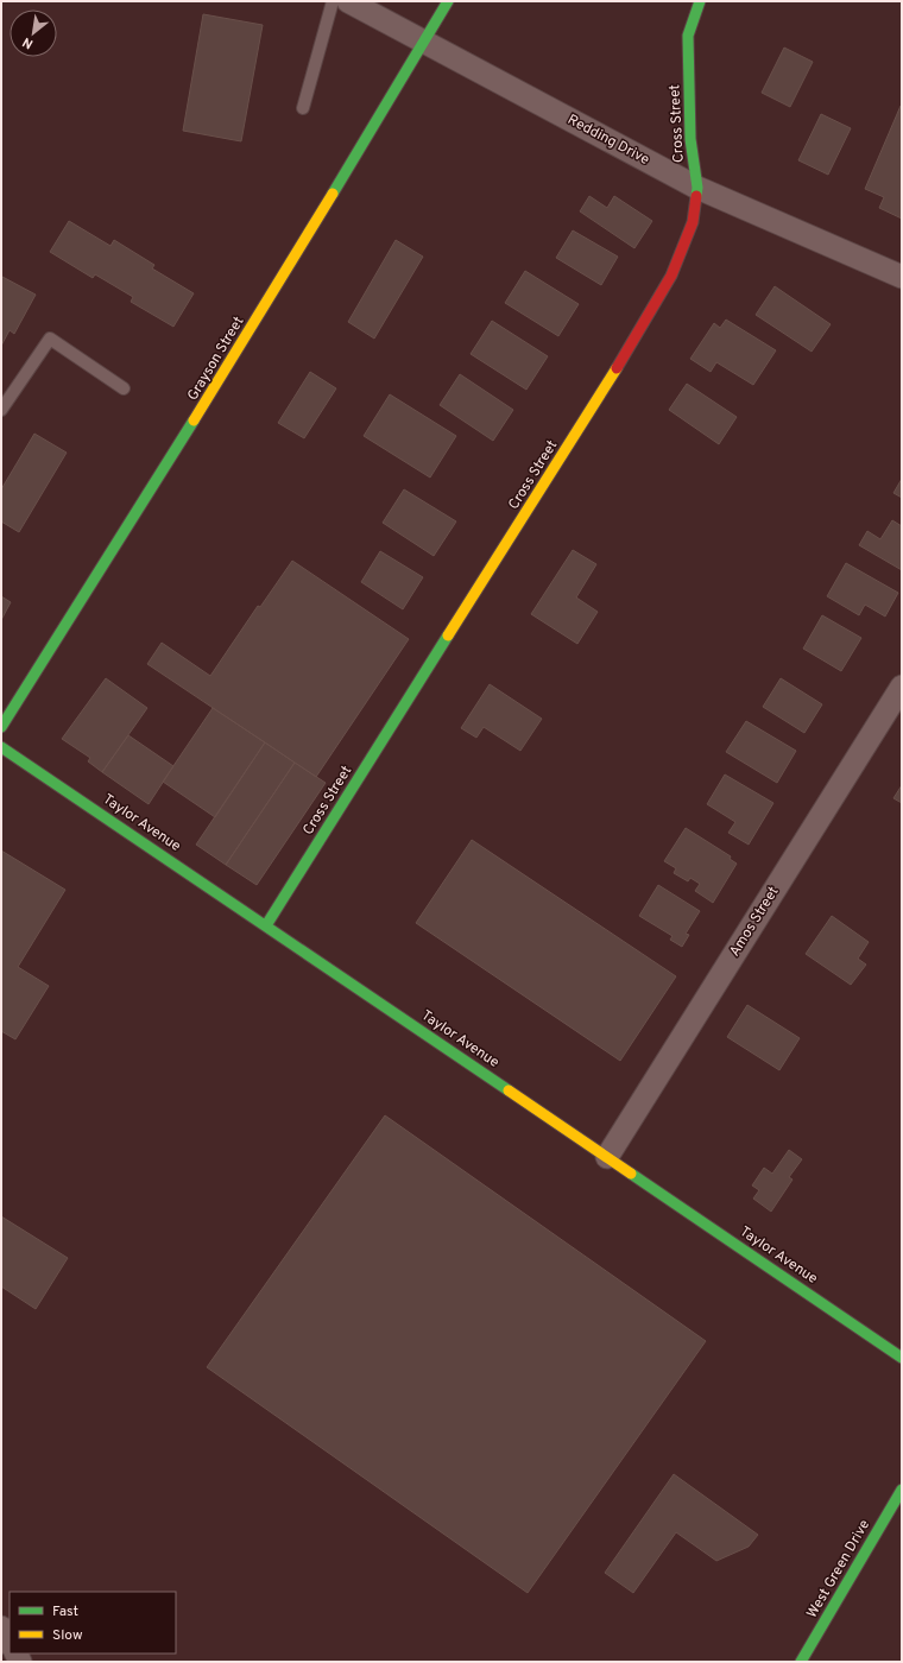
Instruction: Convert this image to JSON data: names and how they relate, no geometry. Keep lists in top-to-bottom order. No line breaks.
{"streets":{"street":["Cross Street","Redding Drive","Grayson Street","Taylor Avenue","Amos Street","West Green Drive"]},"crossings":[["Cross Street","Redding Drive"],["Cross Street","Taylor Avenue"],["Redding Drive","Grayson Street"],["Taylor Avenue","Amos Street"]],"legend":["Fast","Slow"],"north":"bottom left"}
